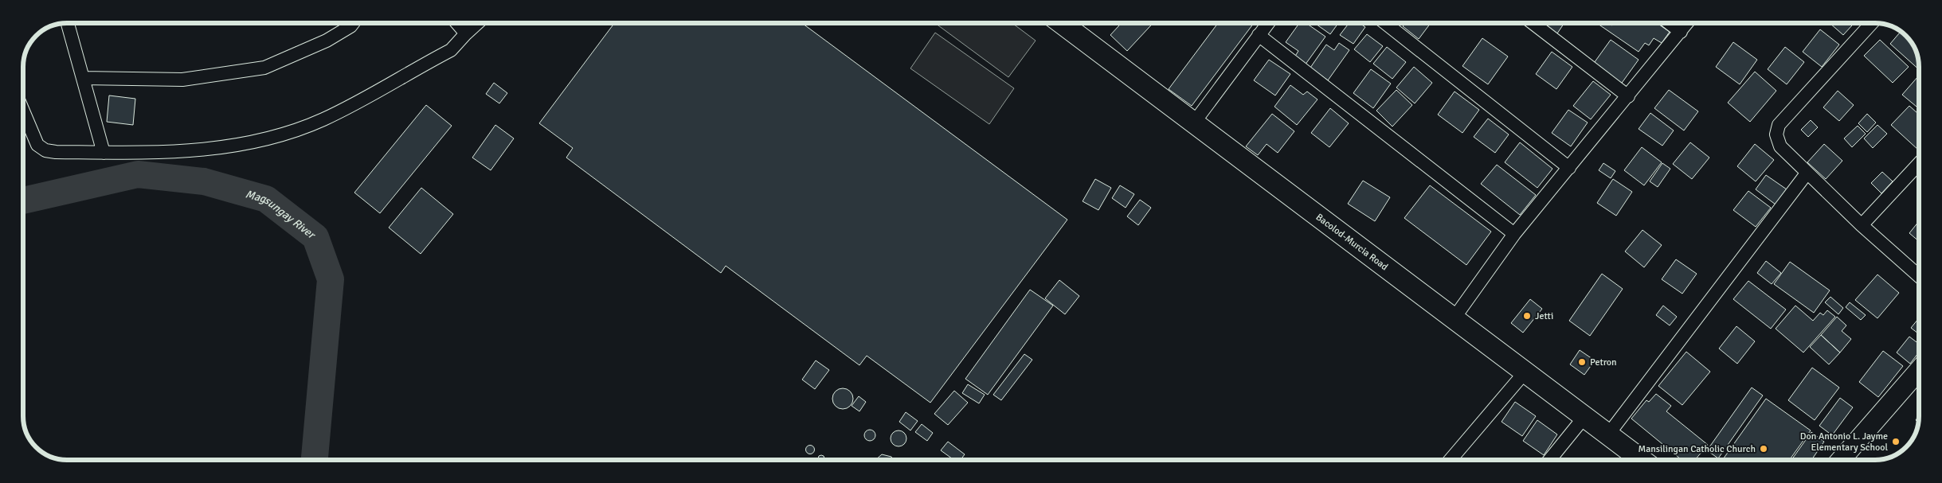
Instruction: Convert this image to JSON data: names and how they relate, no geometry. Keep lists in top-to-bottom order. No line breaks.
{"streets":{"main road":["Bacolod-Murcia Road"]},"water":["Magsungay River"],"places":["Jetti","Petron","Don Antonio L. Jayme Elementary School","Mansilingan Catholic Church"]}
